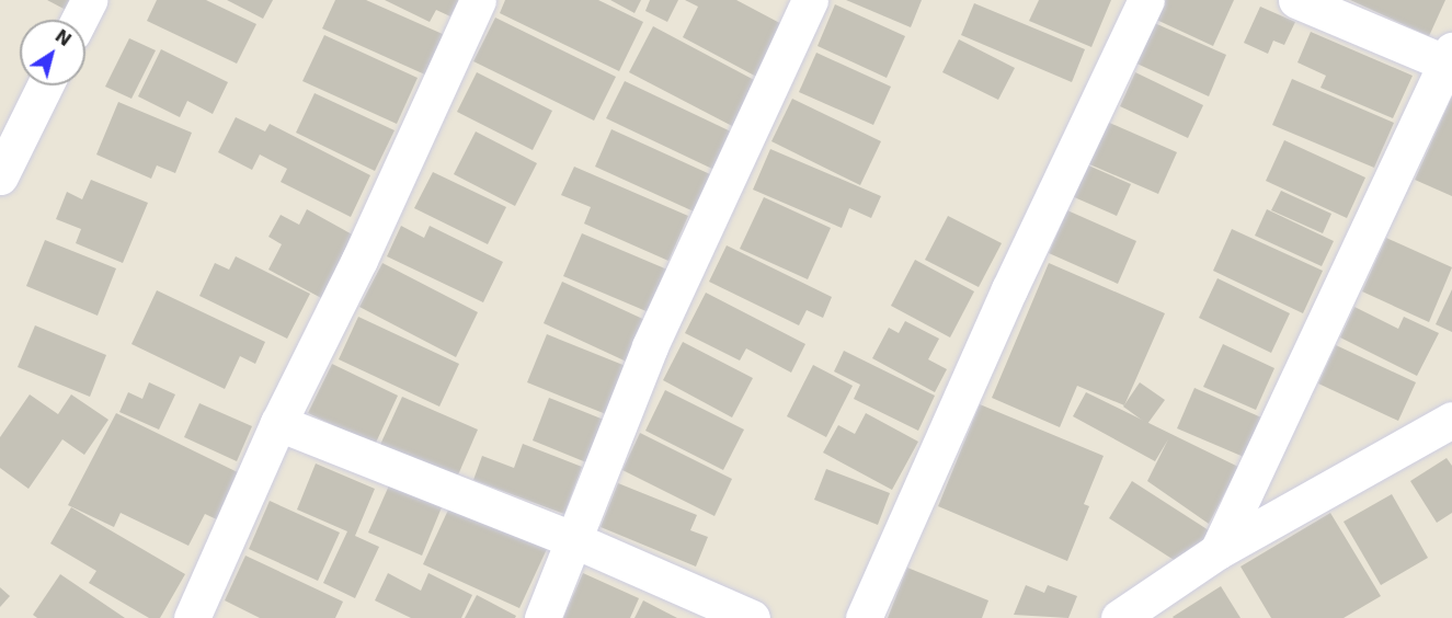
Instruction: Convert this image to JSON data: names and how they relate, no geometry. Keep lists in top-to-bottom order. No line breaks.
{"north":"top right"}
